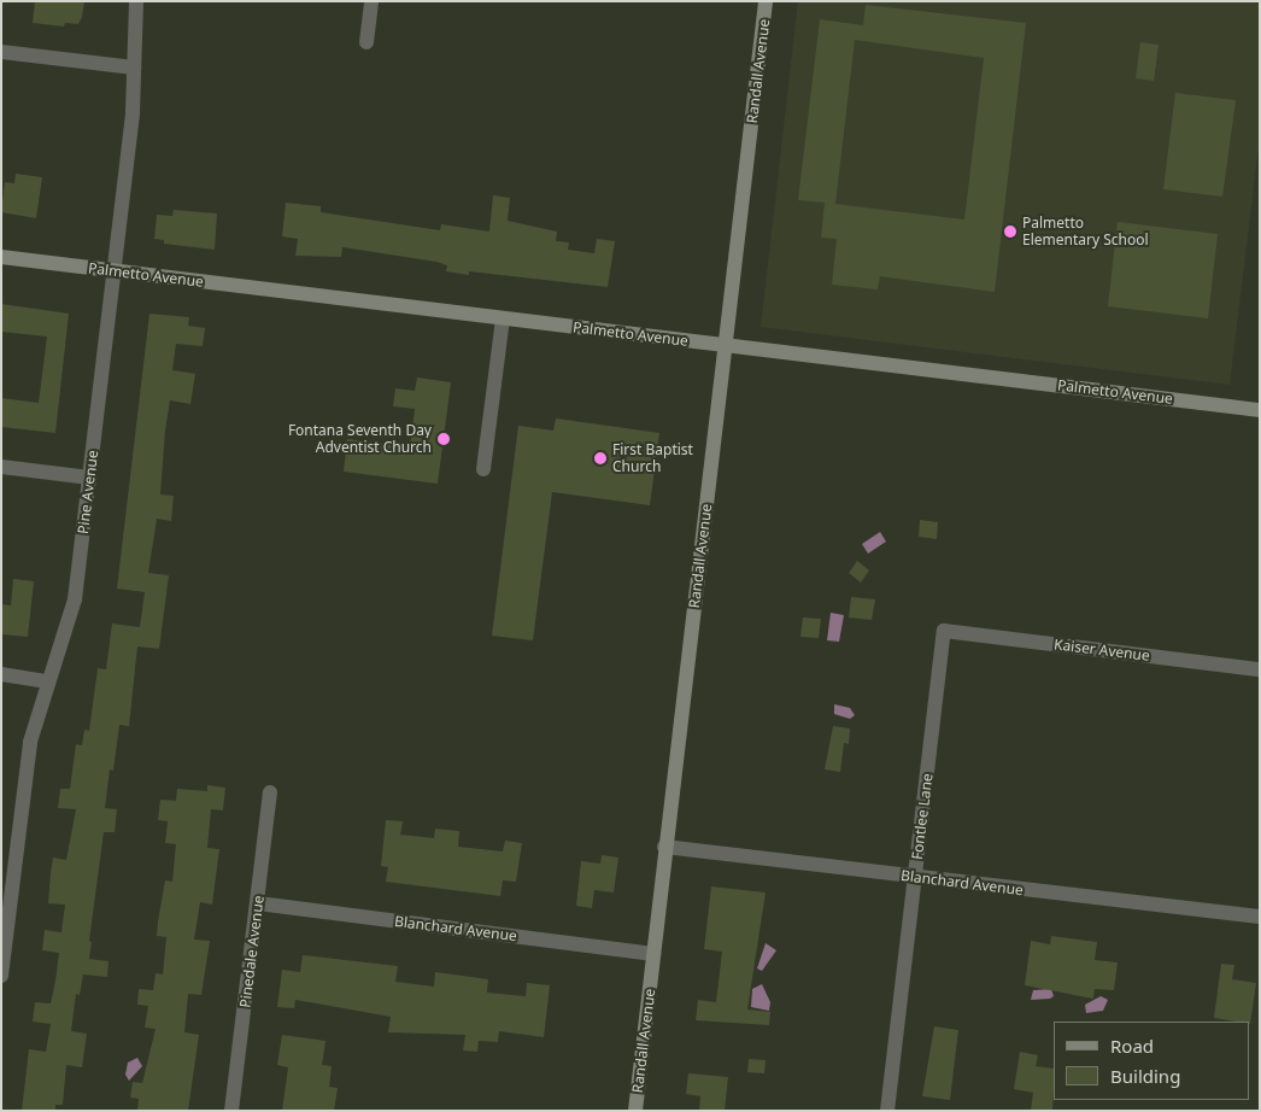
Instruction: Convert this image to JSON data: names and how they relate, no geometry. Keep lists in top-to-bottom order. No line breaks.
{"streets":{"street":["Randall Avenue","Palmetto Avenue","Pine Avenue","Kaiser Avenue","Fontlee Lane","Blanchard Avenue","Pinedale Avenue"]},"crossings":[["Randall Avenue","Palmetto Avenue"],["Randall Avenue","Blanchard Avenue"],["Palmetto Avenue","Pine Avenue"],["Kaiser Avenue","Fontlee Lane"],["Fontlee Lane","Blanchard Avenue"],["Blanchard Avenue","Pinedale Avenue"]],"places":["Palmetto Elementary School","Fontana Seventh Day Adventist Church","First Baptist Church"],"legend":["Road","Building"]}
